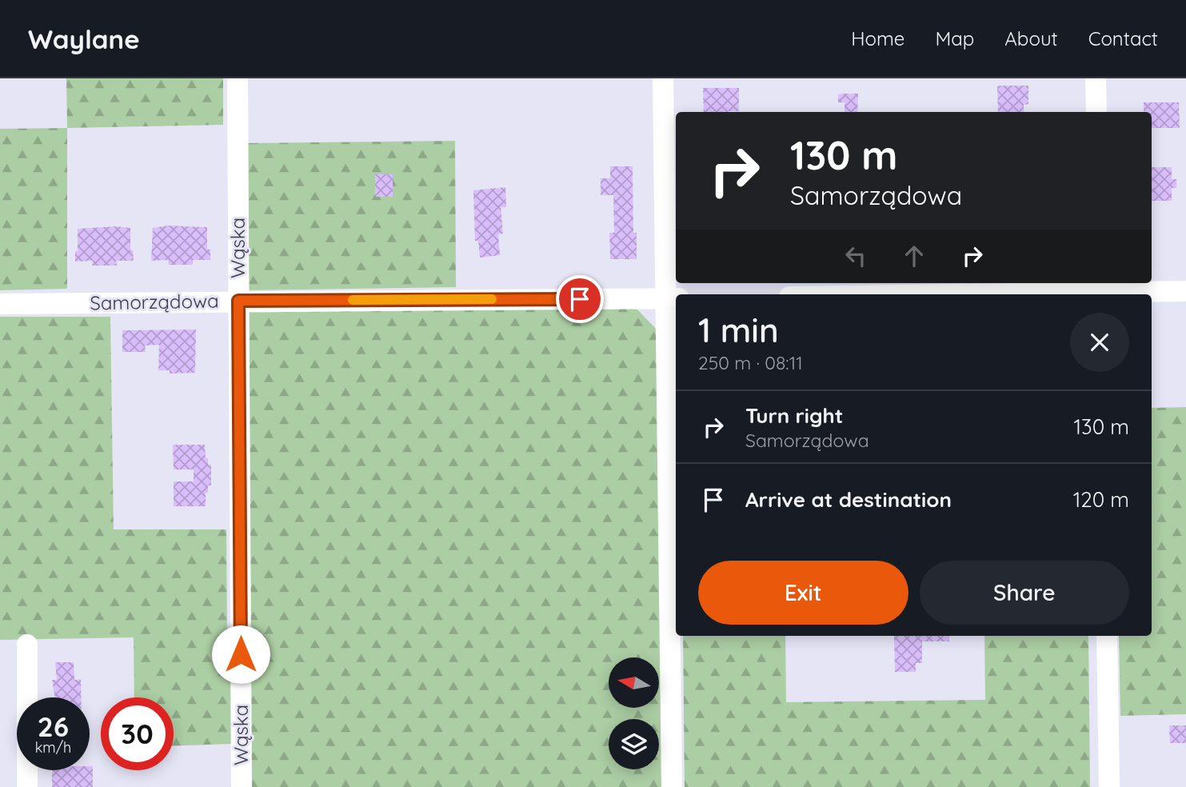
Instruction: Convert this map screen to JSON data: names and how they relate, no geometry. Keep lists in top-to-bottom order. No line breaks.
{"streets":{"street":["Wąska","Samorządowa"]},"crossings":[["Wąska","Samorządowa"]],"north":"left","page":{"header":"Waylane","nav":["Home","Map","About","Contact"],"turn":["130 m","Samorządowa"],"heading":["1 min","250 m · 08:11"],"list":[{"name":"Turn right","note":"Samorządowa","value":"130 m"},{"name":"Arrive at destination","value":"120 m"}],"buttons":["Exit","Share"],"speed":"26 km/h","limit":"30"}}
